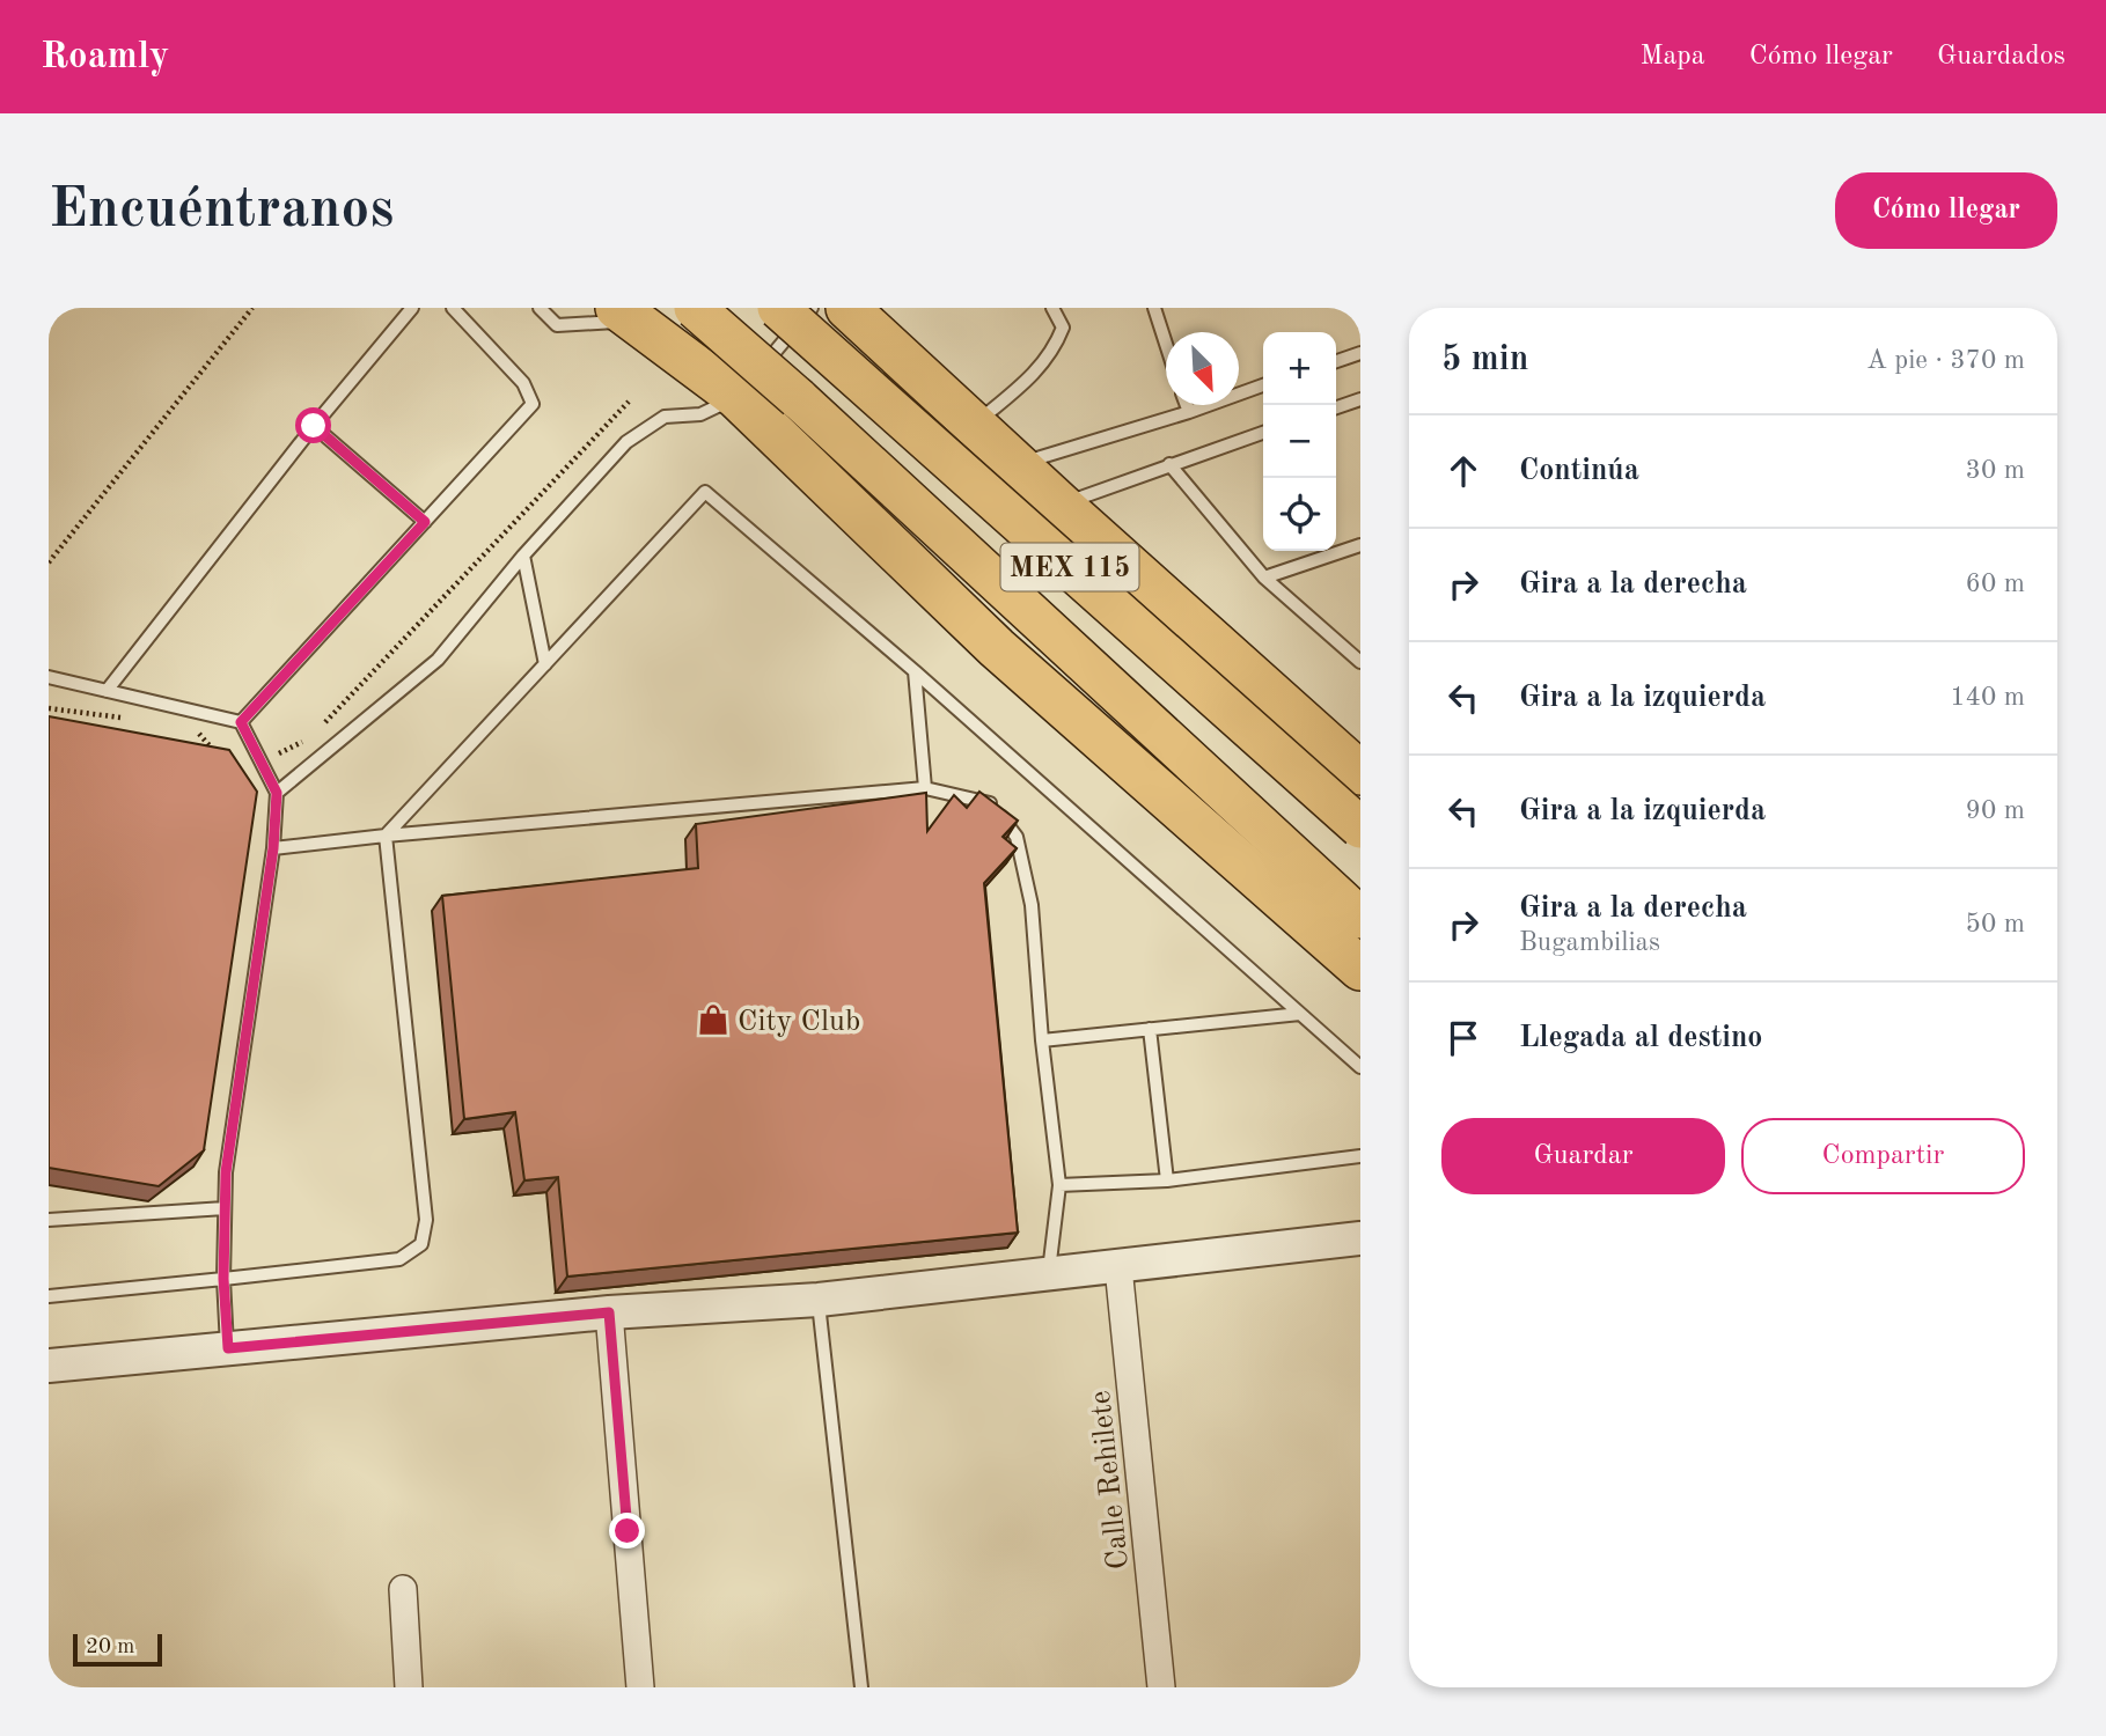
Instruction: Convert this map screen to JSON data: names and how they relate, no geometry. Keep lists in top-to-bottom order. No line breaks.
{"streets":{"main road":["MEX 115"],"street":["Calle Rehilete"]},"places":{"shop":["City Club"]},"scale_bar":"20 m","north":"bottom right","page":{"header":"Roamly","nav":["Mapa","Cómo llegar","Guardados"],"buttons":["Cómo llegar",["Guardar","Compartir"]],"title":"Encuéntranos","heading":["5 min","A pie · 370 m"],"map_buttons":["+","−"],"list":[["Continúa","30 m"],["Gira a la derecha","60 m"],["Gira a la izquierda","140 m"],["Gira a la izquierda","90 m"],["Gira a la derecha","Bugambilias","50 m"],"Llegada al destino"],"scale":"20 m"}}
